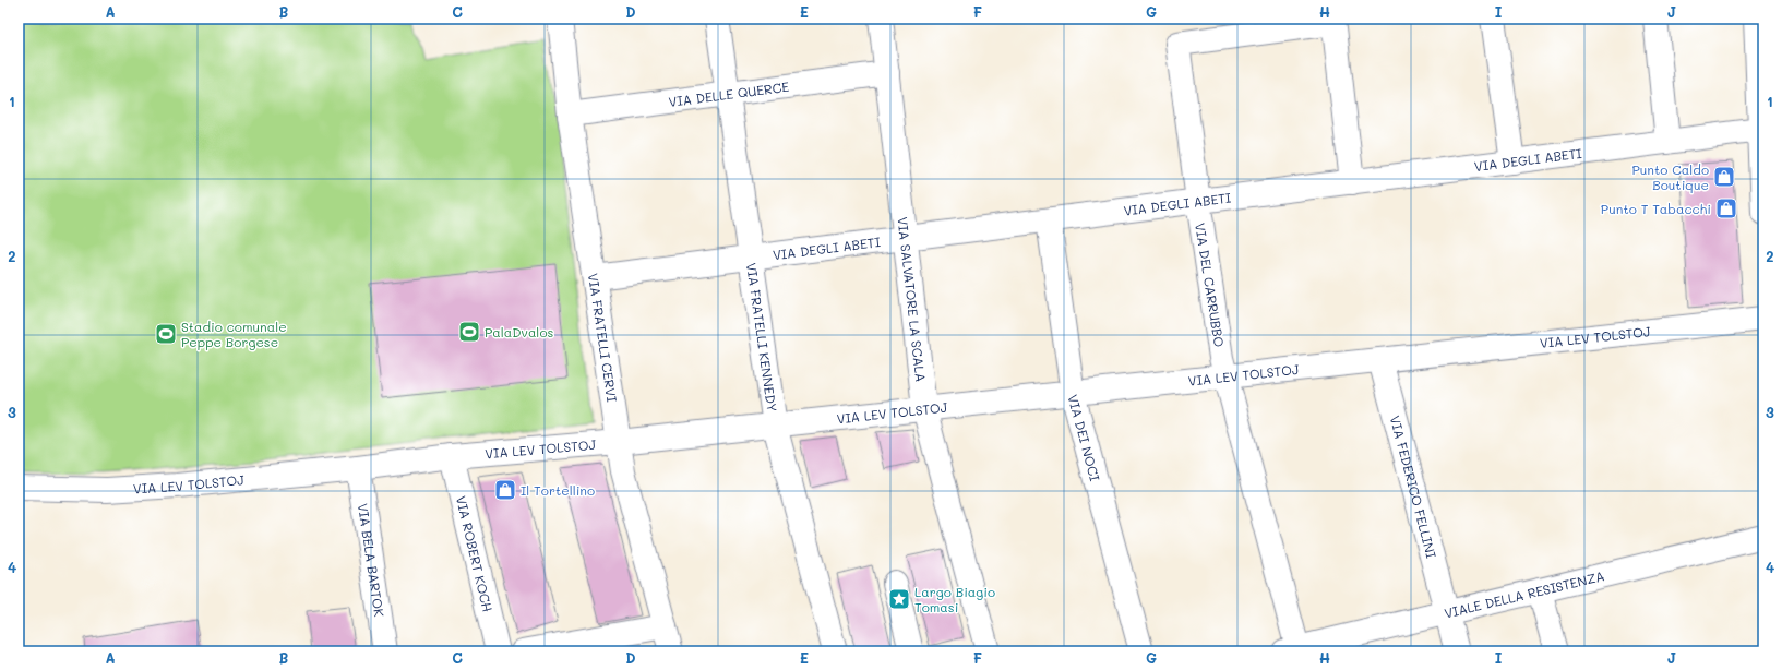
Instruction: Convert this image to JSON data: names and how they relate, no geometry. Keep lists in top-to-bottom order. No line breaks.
{"streets":{"street":["VIA DELLE QUERCE","VIA DEGLI ABETI","VIA DEL CARRUBBO","VIA SALVATORE LA SCALA","VIA FRATELLI CERVI","VIA LEV TOLSTOJ","VIA FRATELLI KENNEDY","VIA DEI NOCI","VIA FEDERICO FELLINI","VIA ROBERT KOCH","VIA BELA BARTOK","VIALE DELLA RESISTENZA"]},"crossings":[["VIA DELLE QUERCE","VIA SALVATORE LA SCALA"],["VIA DELLE QUERCE","VIA FRATELLI CERVI"],["VIA DELLE QUERCE","VIA FRATELLI KENNEDY"],["VIA DEGLI ABETI","VIA DEL CARRUBBO"],["VIA DEGLI ABETI","VIA SALVATORE LA SCALA"],["VIA DEGLI ABETI","VIA FRATELLI CERVI"],["VIA DEGLI ABETI","VIA FRATELLI KENNEDY"],["VIA DEGLI ABETI","VIA DEI NOCI"],["VIA DEL CARRUBBO","VIA LEV TOLSTOJ"],["VIA DEL CARRUBBO","VIALE DELLA RESISTENZA"],["VIA SALVATORE LA SCALA","VIA LEV TOLSTOJ"],["VIA FRATELLI CERVI","VIA LEV TOLSTOJ"],["VIA LEV TOLSTOJ","VIA FRATELLI KENNEDY"],["VIA LEV TOLSTOJ","VIA DEI NOCI"],["VIA LEV TOLSTOJ","VIA FEDERICO FELLINI"],["VIA LEV TOLSTOJ","VIA ROBERT KOCH"],["VIA LEV TOLSTOJ","VIA BELA BARTOK"],["VIA FEDERICO FELLINI","VIALE DELLA RESISTENZA"]],"places":{"shop":["Punto Caldo Boutique","Punto T Tabacchi","Il Tortellino"],"sports":["PalaDvalos","Stadio comunale Peppe Borgese"],"place":["Largo Biagio Tomasi"]},"grid":{"columns":["A","B","C","D","E","F","G","H","I","J"],"rows":["1","2","3","4"]}}
